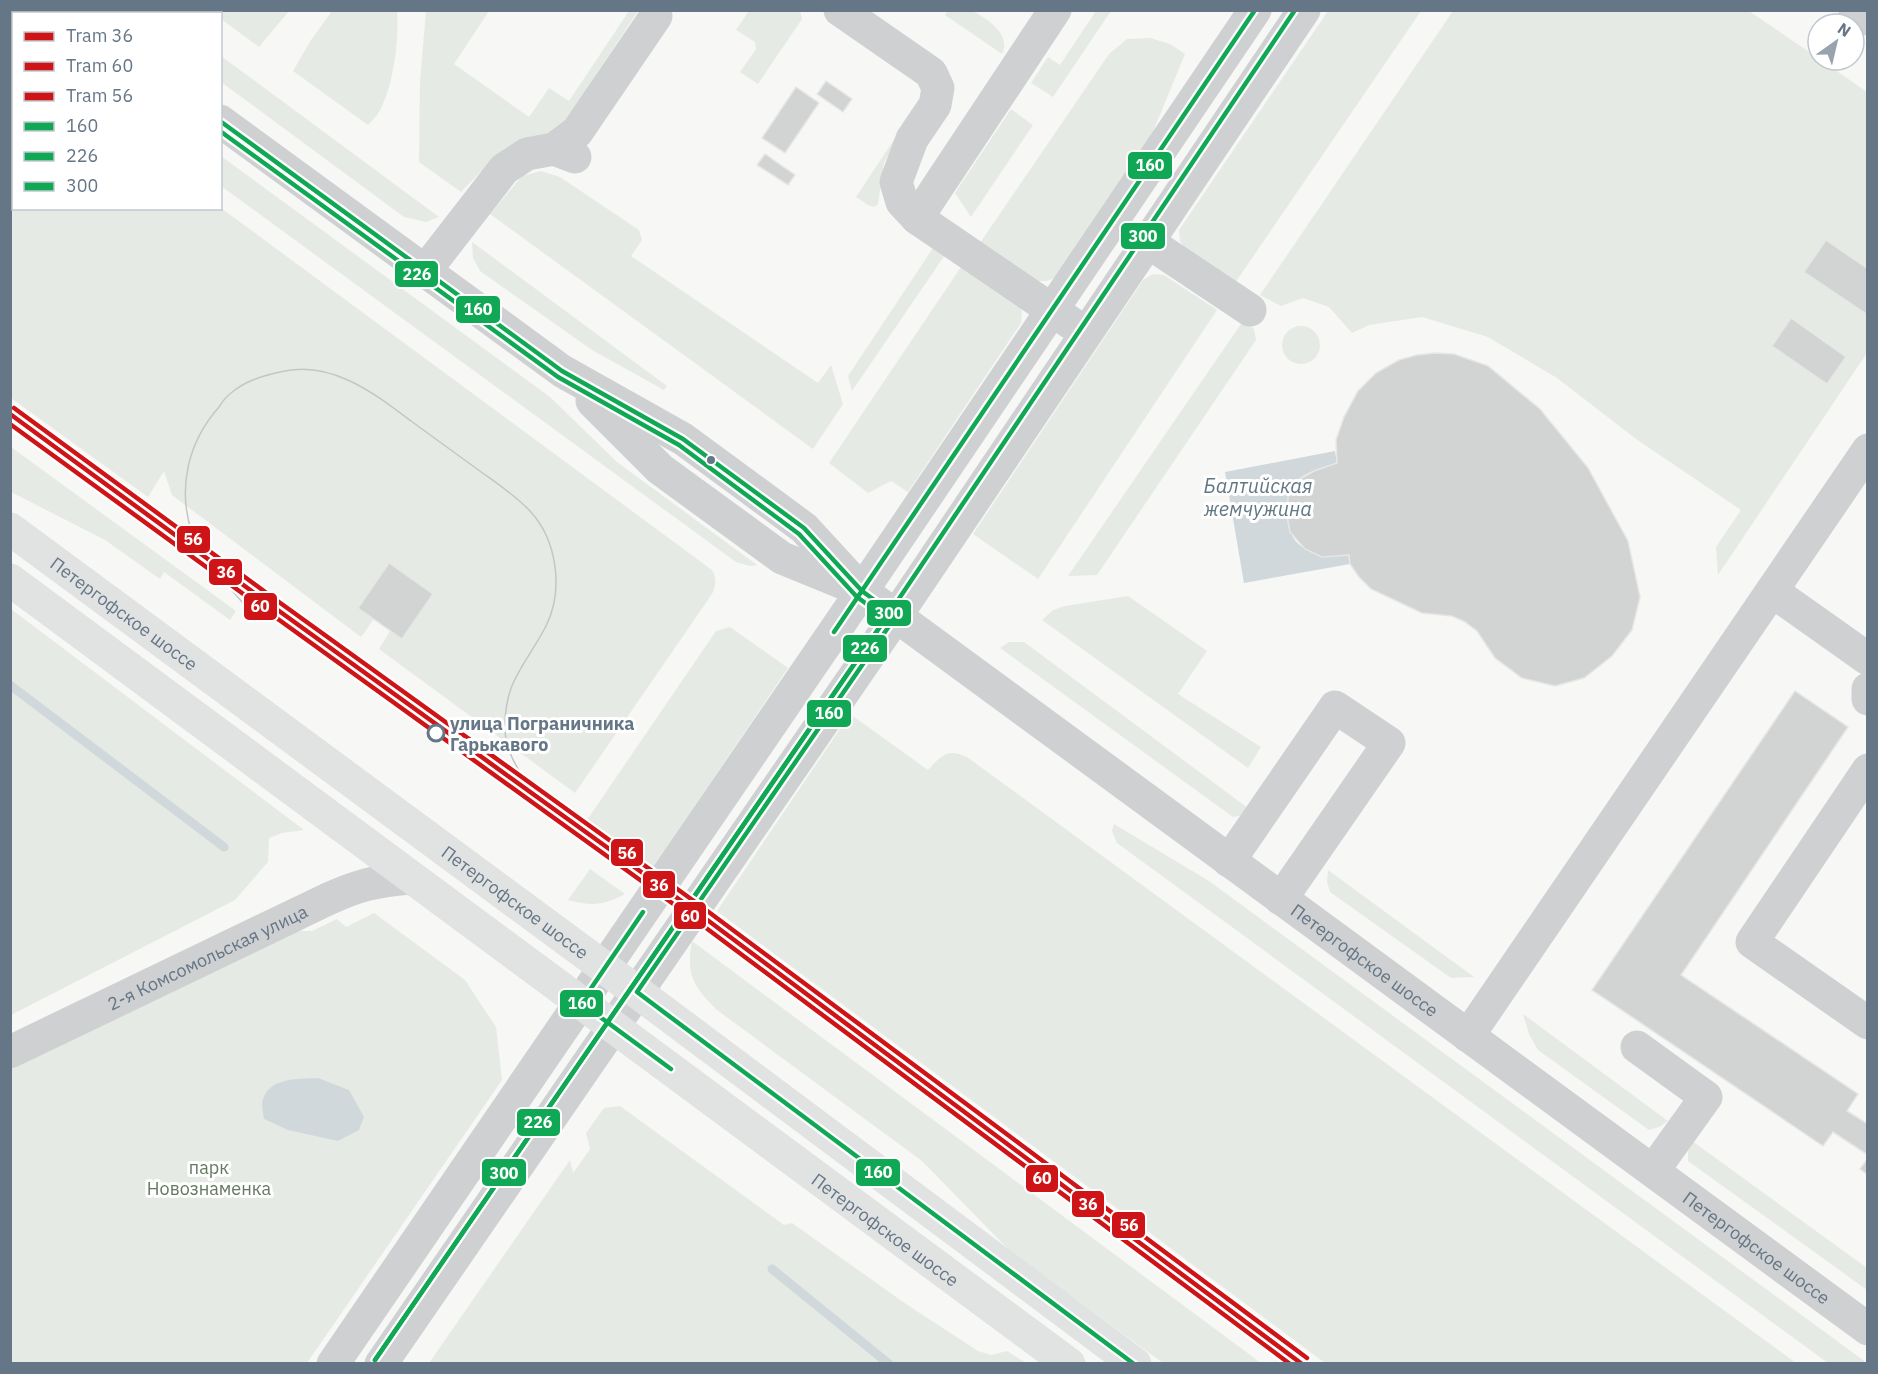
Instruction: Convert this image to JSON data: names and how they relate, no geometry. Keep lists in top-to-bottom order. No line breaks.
{"streets":{"main road":["Петергофское шоссе"],"street":["2-я Комсомольская улица"]},"crossings":[["Петергофское шоссе","2-я Комсомольская улица"]],"water":["Балтийская жемчужина"],"parks":["парк Новознаменка"],"places":["улица Пограничника Гарькавого"],"lines":["transit line 160","transit line 300","transit line 226","tram line 56","tram line 36","tram line 60"],"legend":["Tram 36","Tram 60","Tram 56","160","226","300"],"north":"top right"}
